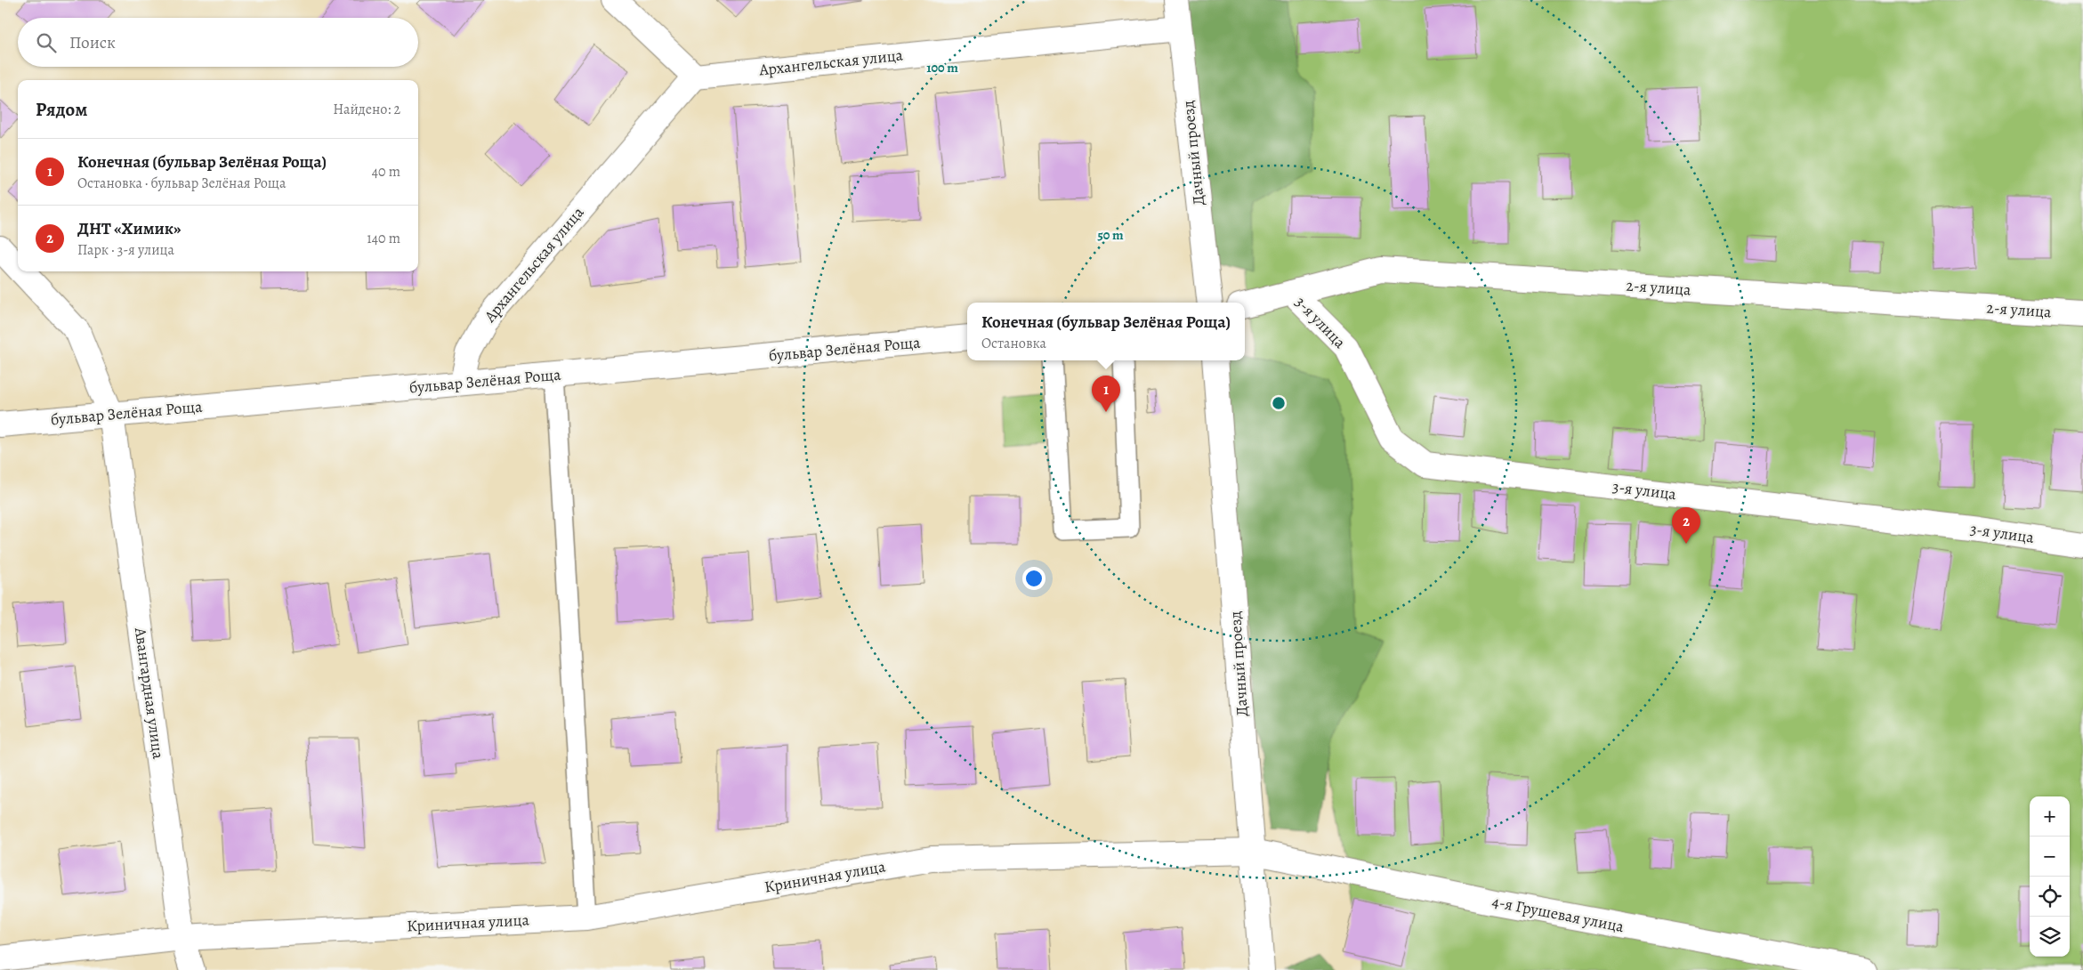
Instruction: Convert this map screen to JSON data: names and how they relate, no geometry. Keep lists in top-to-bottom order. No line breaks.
{"streets":{"street":["Архангельская улица","Дачный проезд","2-я улица","3-я улица","бульвар Зелёная Роща","Авангардная улица","Криничная улица","4-я Грушевая улица"]},"crossings":[["Архангельская улица","Дачный проезд"],["Архангельская улица","бульвар Зелёная Роща"],["Дачный проезд","4-я Грушевая улица"],["2-я улица","3-я улица"],["бульвар Зелёная Роща","Авангардная улица"],["Авангардная улица","Криничная улица"],["Криничная улица","4-я Грушевая улица"]],"page":{"search":"Поиск","heading":["Рядом","Найдено: 2"],"list":[{"mark":"1","name":"Конечная (бульвар Зелёная Роща)","note":"Остановка · бульвар Зелёная Роща","value":"40 m"},{"mark":"2","name":"ДНТ «Химик»","note":"Парк · 3-я улица","value":"140 m"}],"popup":["Конечная (бульвар Зелёная Роща)","Остановка"],"pins":["1","2"],"map_buttons":["+","−"]},"rings":["100 m","50 m"]}
